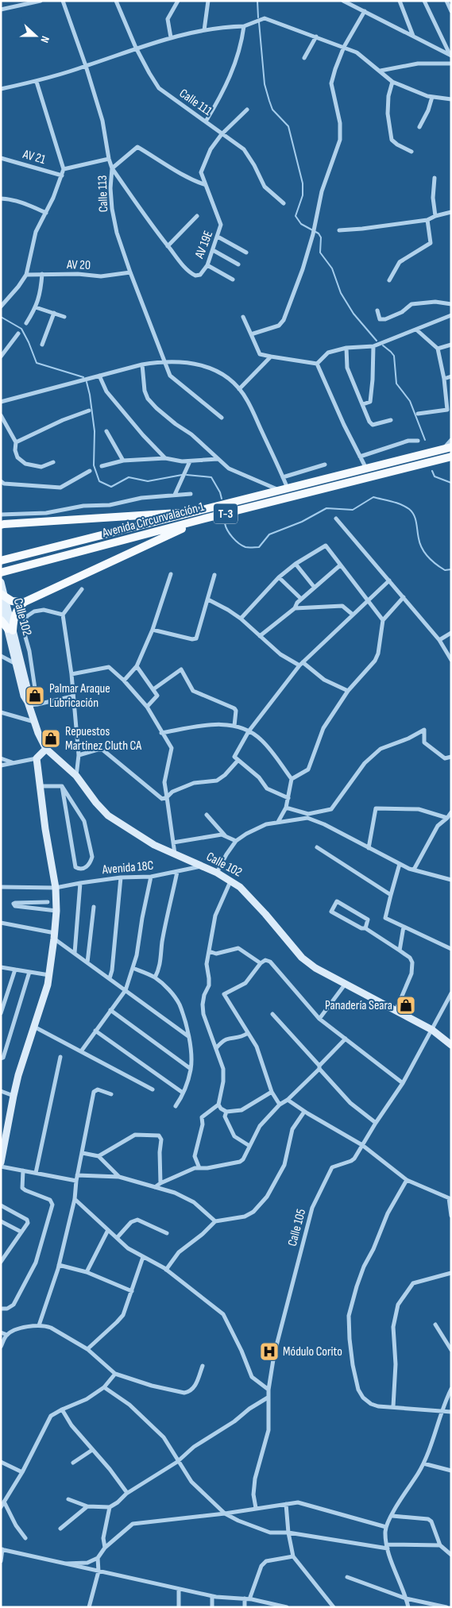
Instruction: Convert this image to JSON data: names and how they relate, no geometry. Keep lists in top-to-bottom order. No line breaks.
{"streets":{"main road":["T-3","Avenida Circunvalación 1","Calle 102"],"street":["Calle 111","AV 21","Calle 113","AV 19E","AV 20","Avenida 18C","Calle 105"]},"crossings":[["Calle 111","AV 19E"],["Calle 113","AV 19E"],["Calle 113","AV 20"],["Calle 102","Avenida 18C"],["Calle 102","Calle 105"]],"places":{"shop":["Palmar Araque Lubricación","Repuestos Martinez Cluth CA","Panadería Seara"],"hospital":["Módulo Corito"]},"north":"right"}
